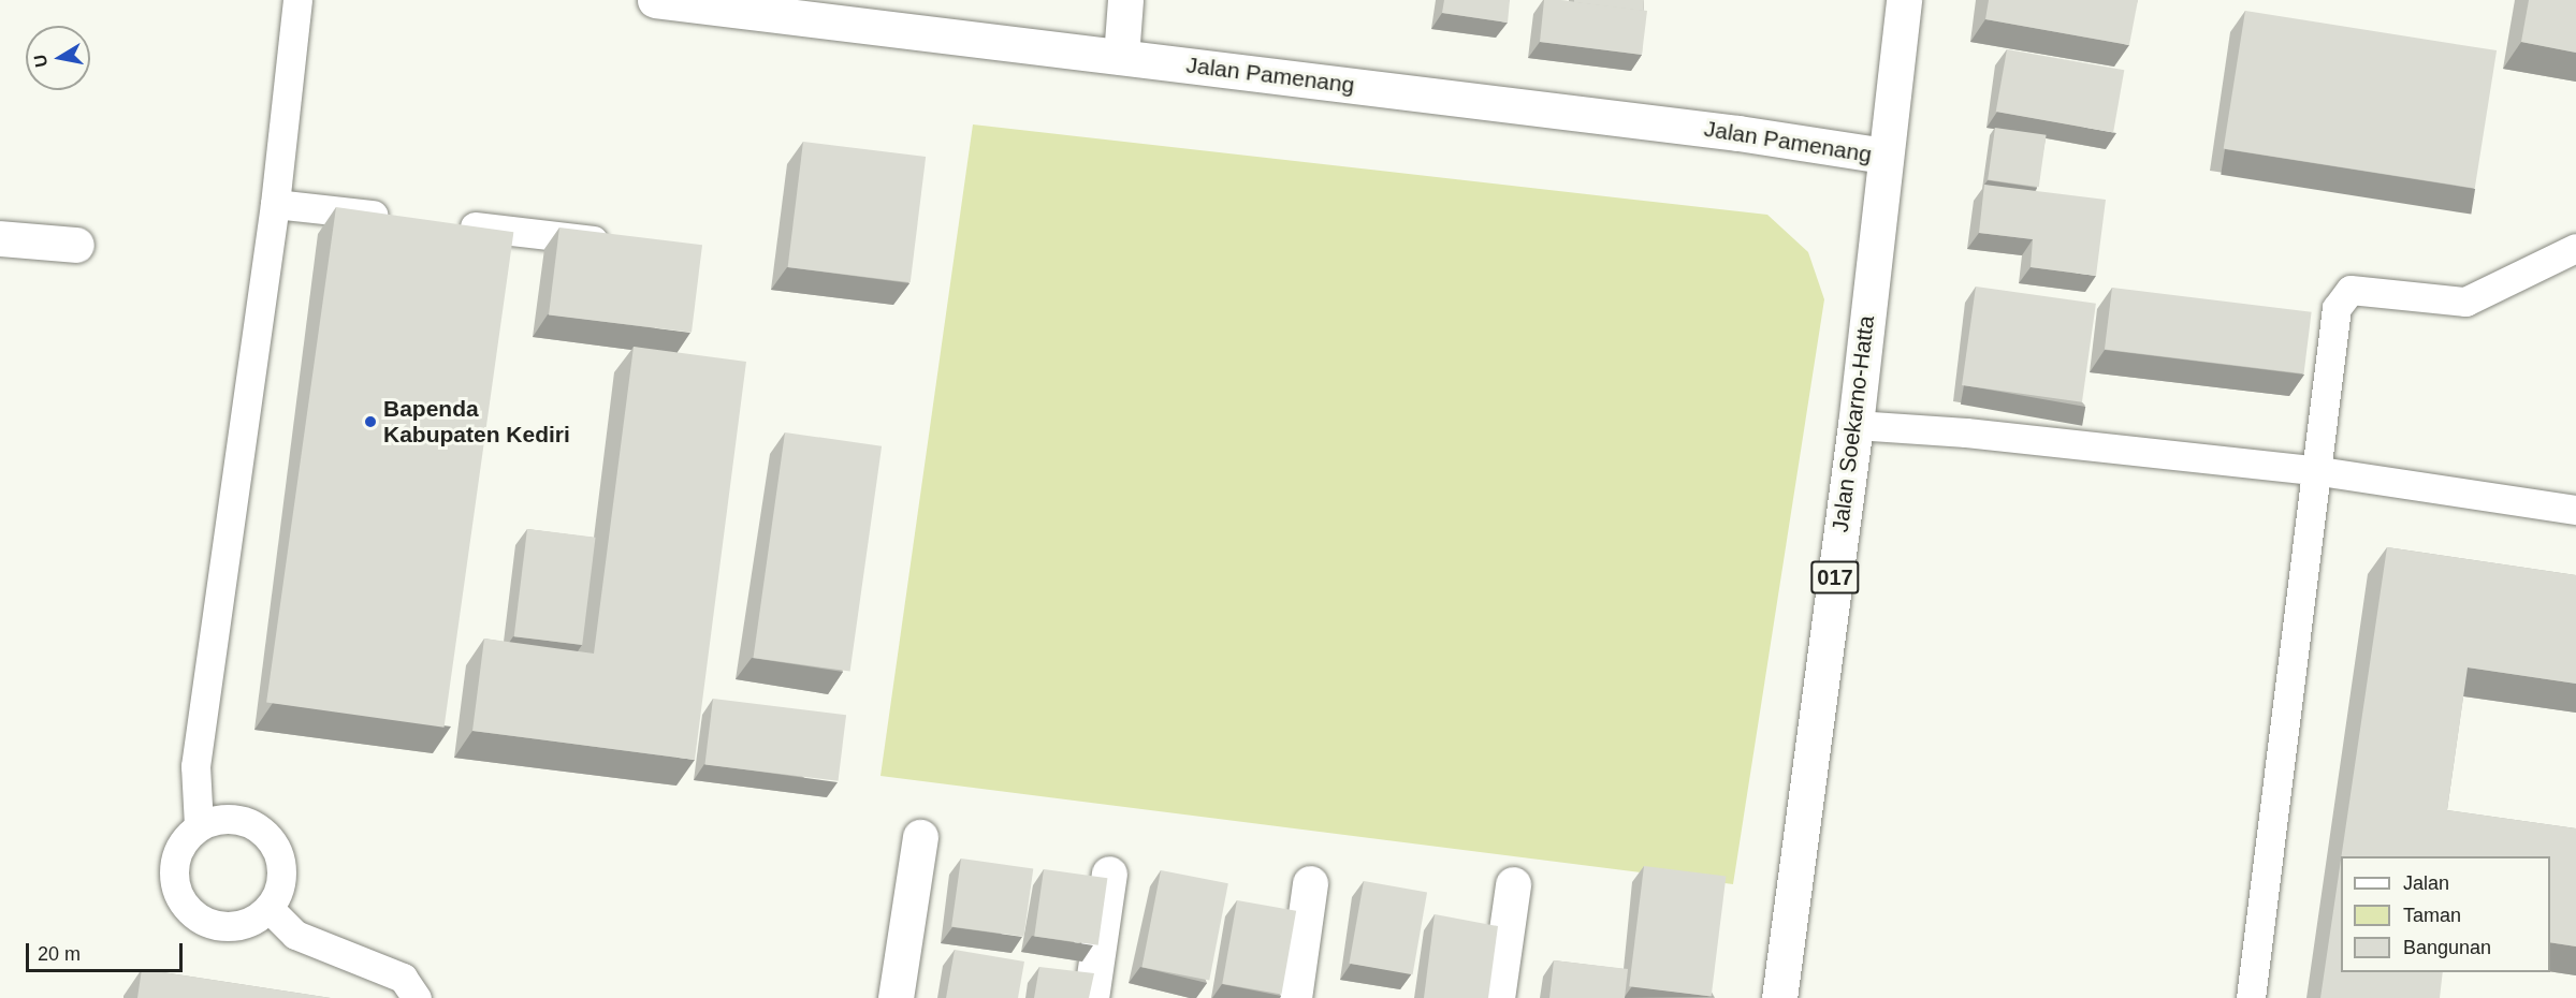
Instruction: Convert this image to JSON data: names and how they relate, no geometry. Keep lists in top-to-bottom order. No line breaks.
{"streets":{"main road":["Jalan Pamenang","Jalan Soekarno-Hatta","017"]},"crossings":[["Jalan Pamenang","Jalan Soekarno-Hatta"],["Jalan Pamenang","017"],["Jalan Soekarno-Hatta","017"]],"places":["Bapenda Kabupaten Kediri"],"legend":["Jalan","Taman","Bangunan"],"scale_bar":"20 m","north":"left"}
